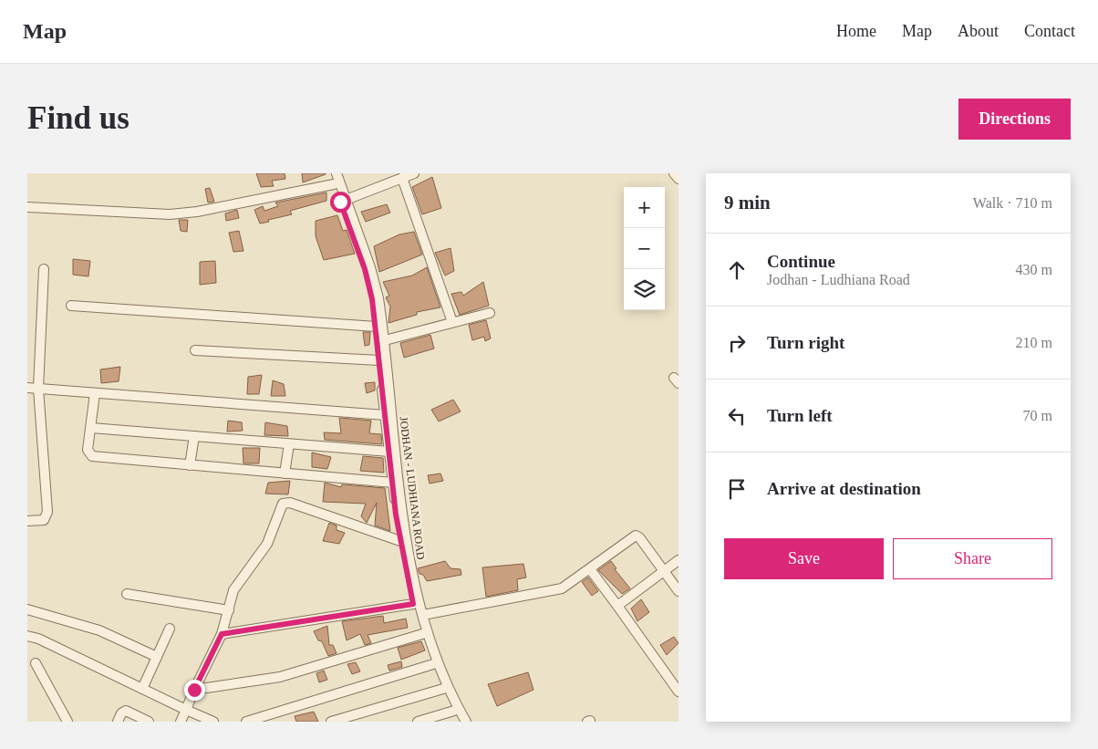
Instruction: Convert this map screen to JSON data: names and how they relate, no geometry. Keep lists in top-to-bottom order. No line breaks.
{"streets":{"street":["JODHAN - LUDHIANA ROAD"]},"page":{"header":"Map","nav":["Home","Map","About","Contact"],"buttons":["Directions",["Save","Share"]],"title":"Find us","heading":["9 min","Walk · 710 m"],"map_buttons":["+","−"],"list":[["Continue","Jodhan - Ludhiana Road","430 m"],["Turn right","210 m"],["Turn left","70 m"],"Arrive at destination"]}}
